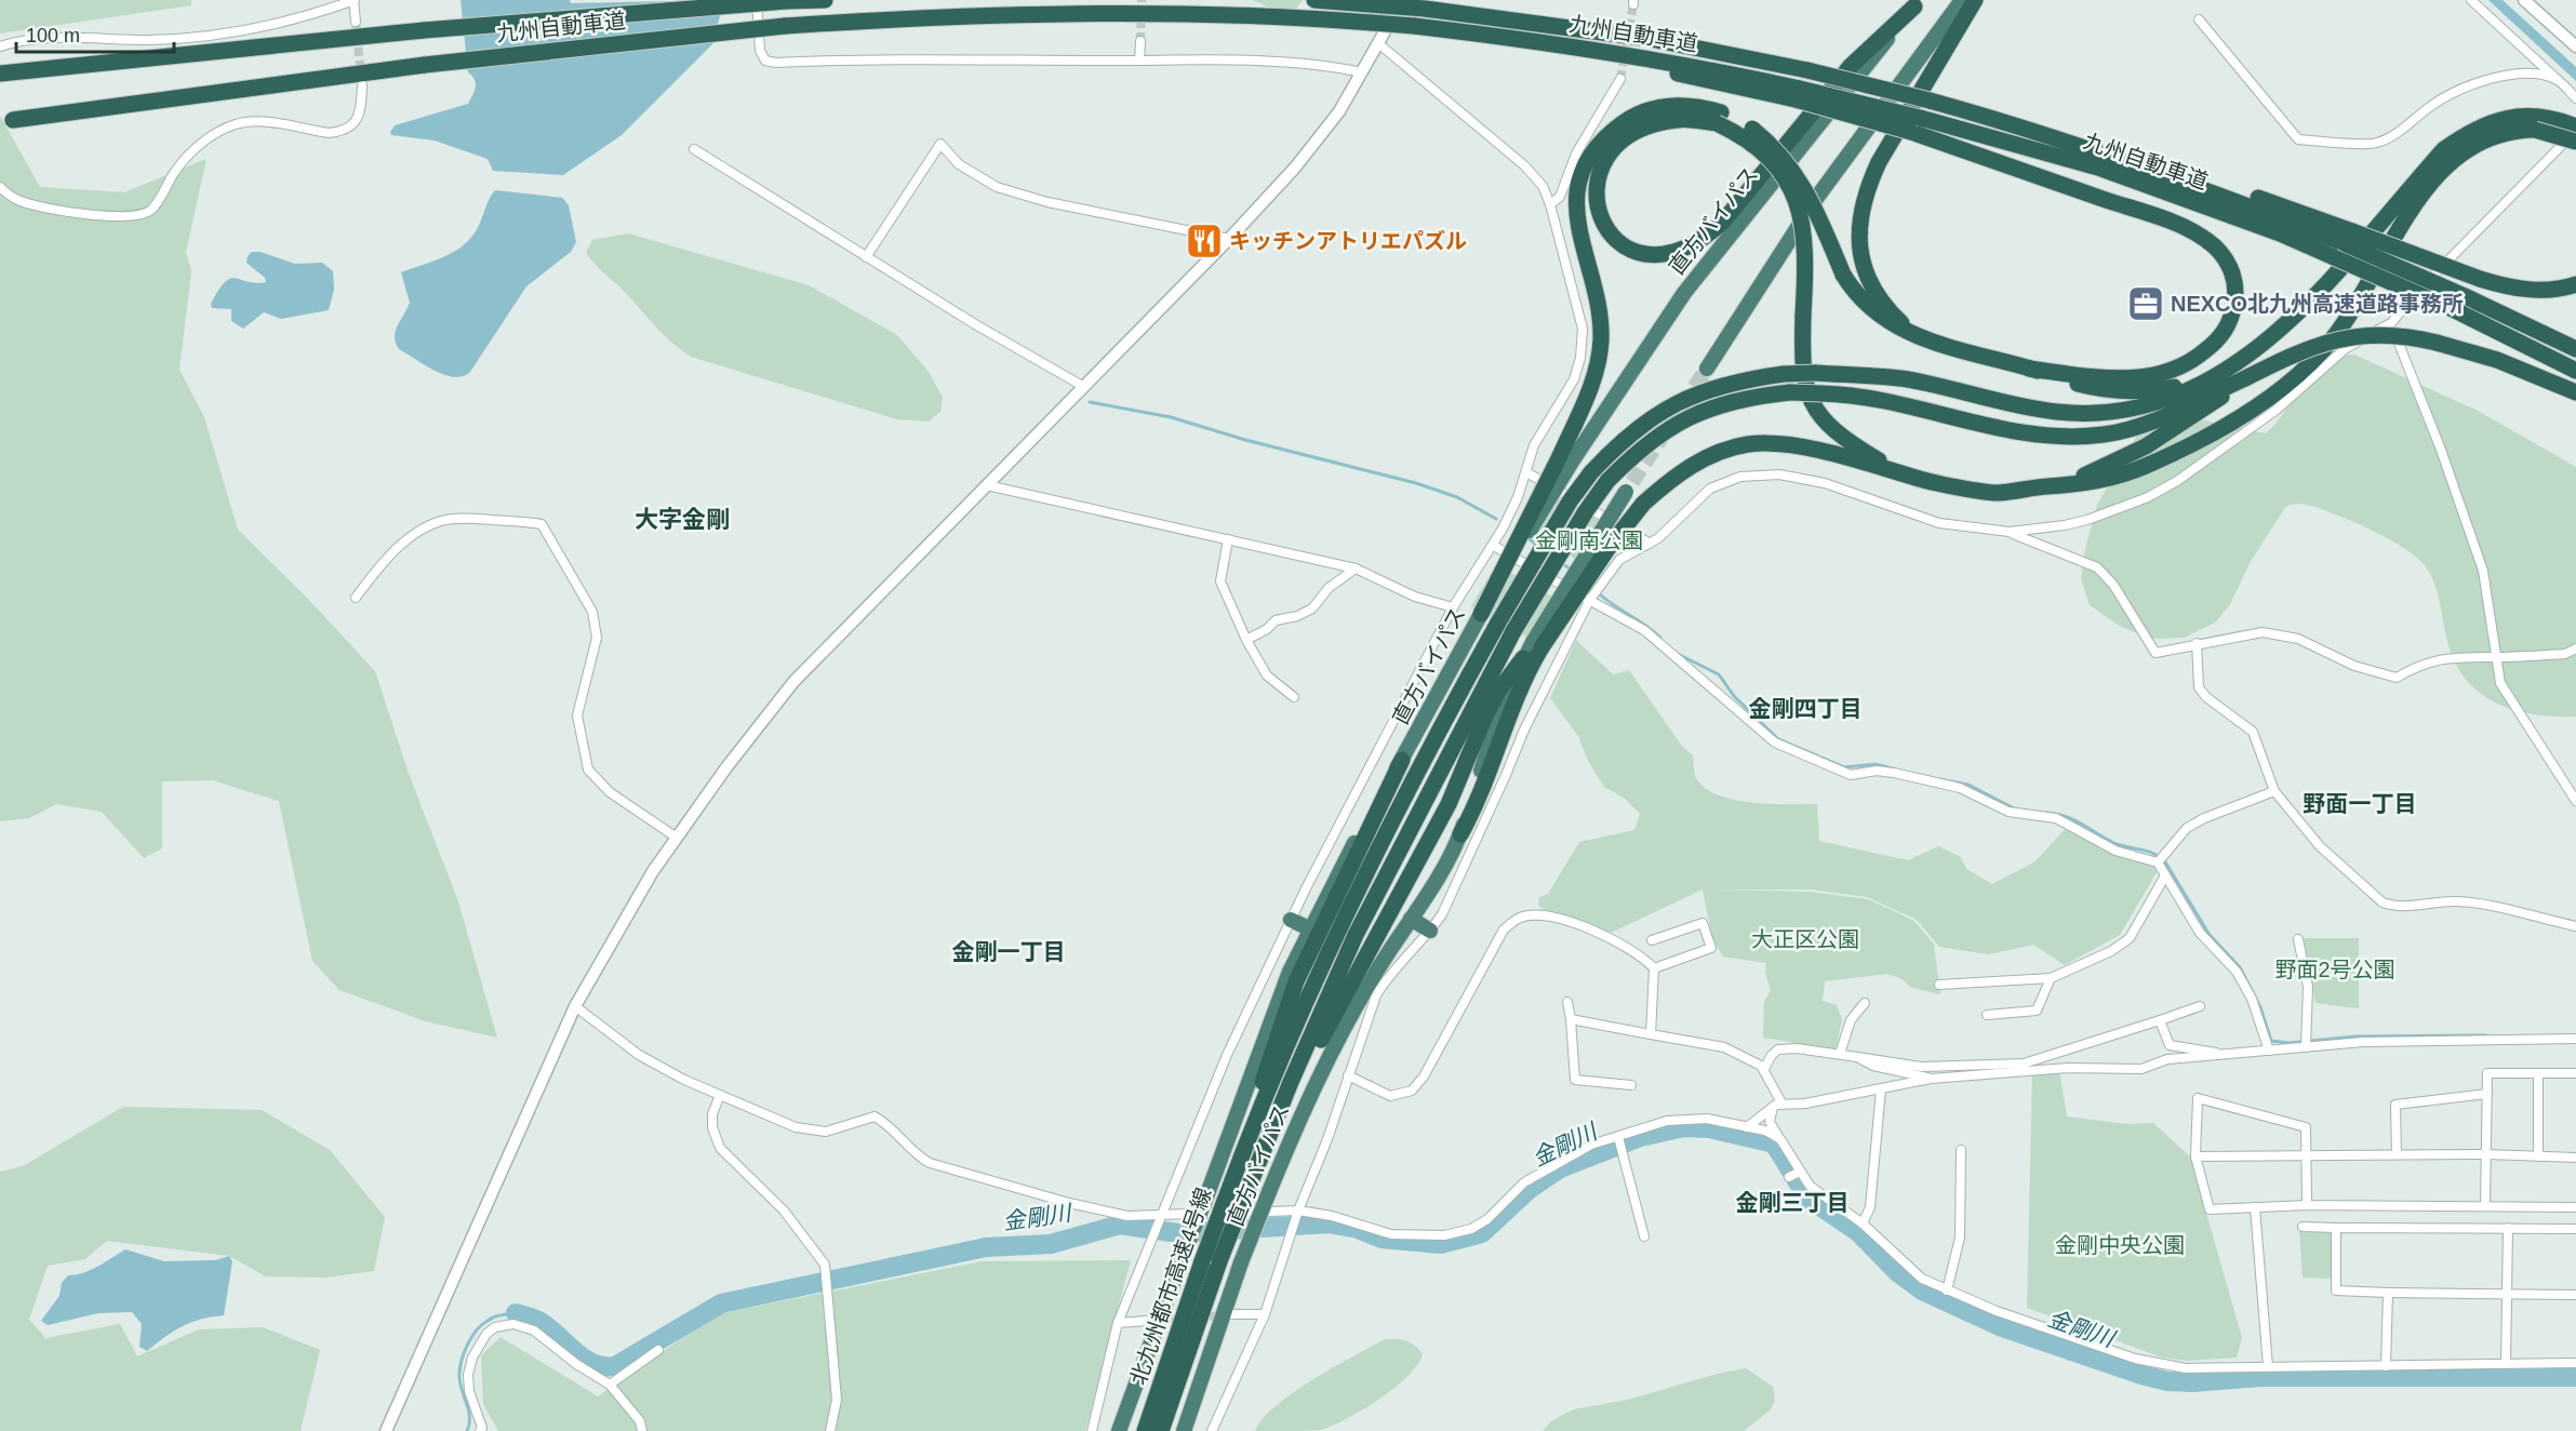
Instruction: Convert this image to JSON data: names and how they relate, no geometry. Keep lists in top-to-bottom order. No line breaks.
{"streets":{"highway":["九州自動車道","直方バイパス","北九州都市高速4号線"]},"districts":["大字金剛","金剛四丁目","野面一丁目","金剛一丁目","金剛三丁目"],"water":["金剛川"],"parks":["金剛南公園","大正区公園","野面2号公園","金剛中央公園"],"places":{"restaurant":["キッチンアトリエパズル"],"office":["NEXCO北九州高速道路事務所"]},"scale_bar":"100 m"}
